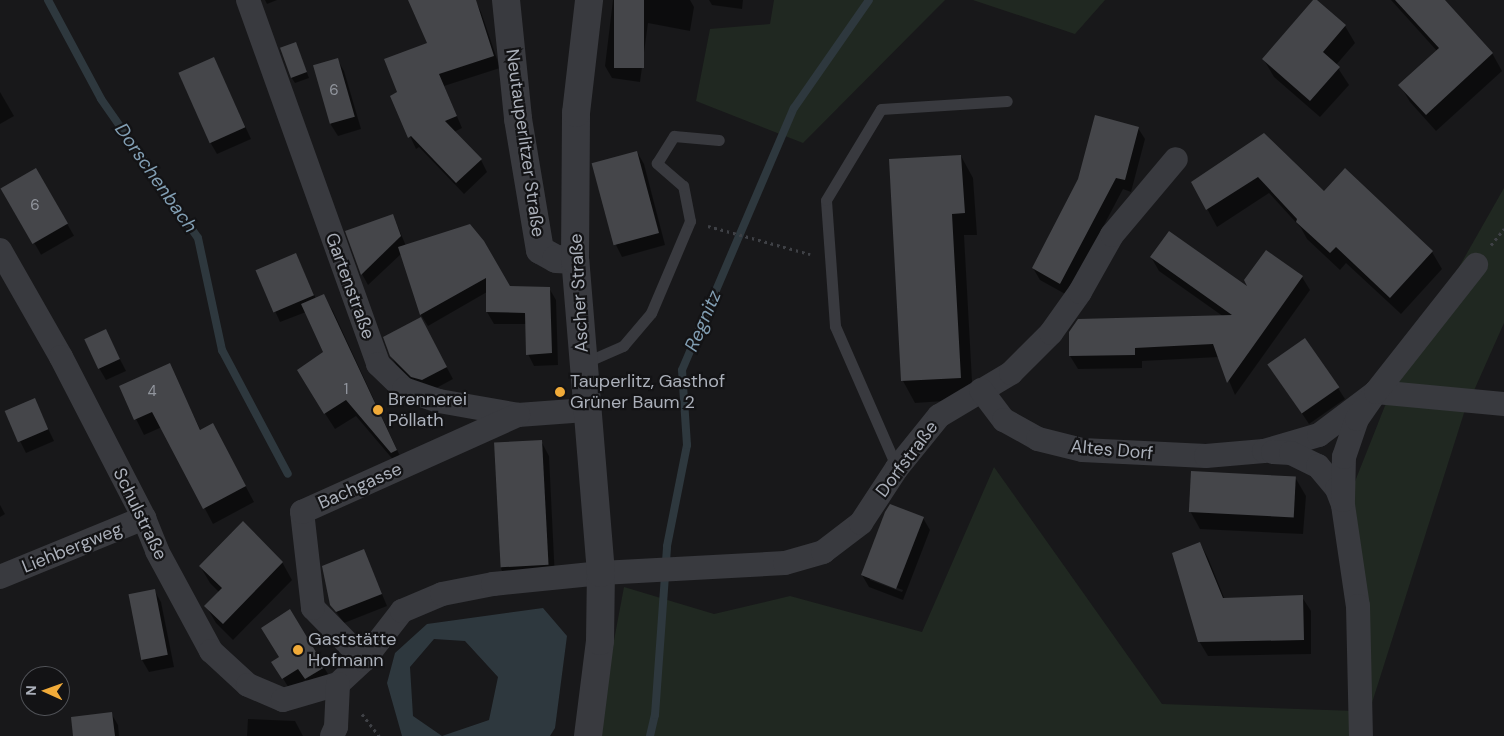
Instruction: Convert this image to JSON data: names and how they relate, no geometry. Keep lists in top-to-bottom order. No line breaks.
{"streets":{"street":["Neutauperlitzer Straße","Gartenstraße","Ascher Straße","Altes Dorf","Dorfstraße","Bachgasse","Schulstraße","Liehbergweg"]},"crossings":[["Neutauperlitzer Straße","Ascher Straße"],["Gartenstraße","Ascher Straße"],["Gartenstraße","Bachgasse"],["Ascher Straße","Dorfstraße"],["Altes Dorf","Dorfstraße"],["Schulstraße","Liehbergweg"]],"water":["Dorschenbach","Regnitz"],"places":["Tauperlitz, Gasthof Grüner Baum 2","Brennerei Pöllath","Gaststätte Hofmann"],"house_numbers":["6","6","1","4"],"north":"left"}
